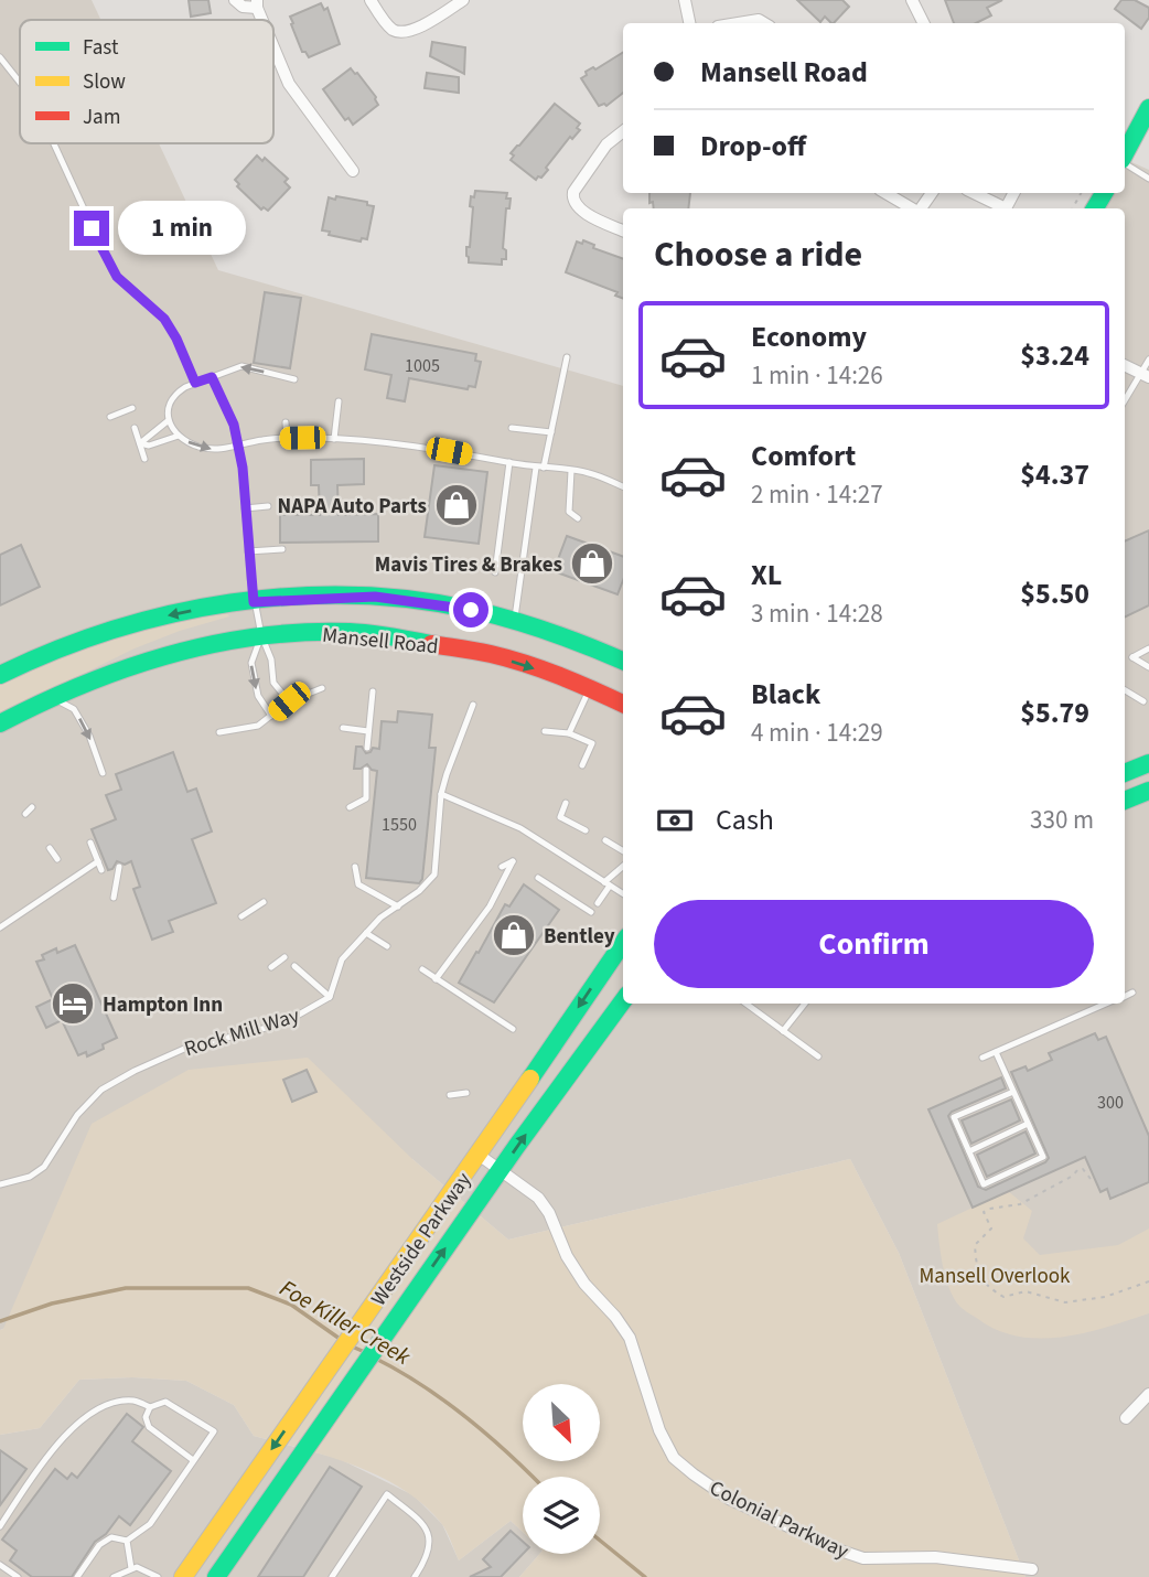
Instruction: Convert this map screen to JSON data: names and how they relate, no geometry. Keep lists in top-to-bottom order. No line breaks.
{"streets":{"main road":["Mansell Road","Westside Parkway"],"street":["Colonial Parkway"],"lane":["Rock Mill Way"]},"crossings":[["Westside Parkway","Colonial Parkway"]],"water":["Foe Killer Creek"],"parks":["Mansell Overlook"],"places":{"shop":["NAPA Auto Parts","Mavis Tires & Brakes","Bentley"],"hotel":["Hampton Inn"]},"house_numbers":["1005","1550","300"],"legend":["Fast","Slow","Jam"],"north":"bottom right","page":{"banner":["Mansell Road","Drop-off"],"bubble":"1 min","heading":"Choose a ride","list":[{"name":"Economy","note":"1 min · 14:26","value":"$3.24"},{"name":"Comfort","note":"2 min · 14:27","value":"$4.37"},{"name":"XL","note":"3 min · 14:28","value":"$5.50"},{"name":"Black","note":"4 min · 14:29","value":"$5.79"}],"pay":["Cash","330 m"],"buttons":"Confirm"}}
